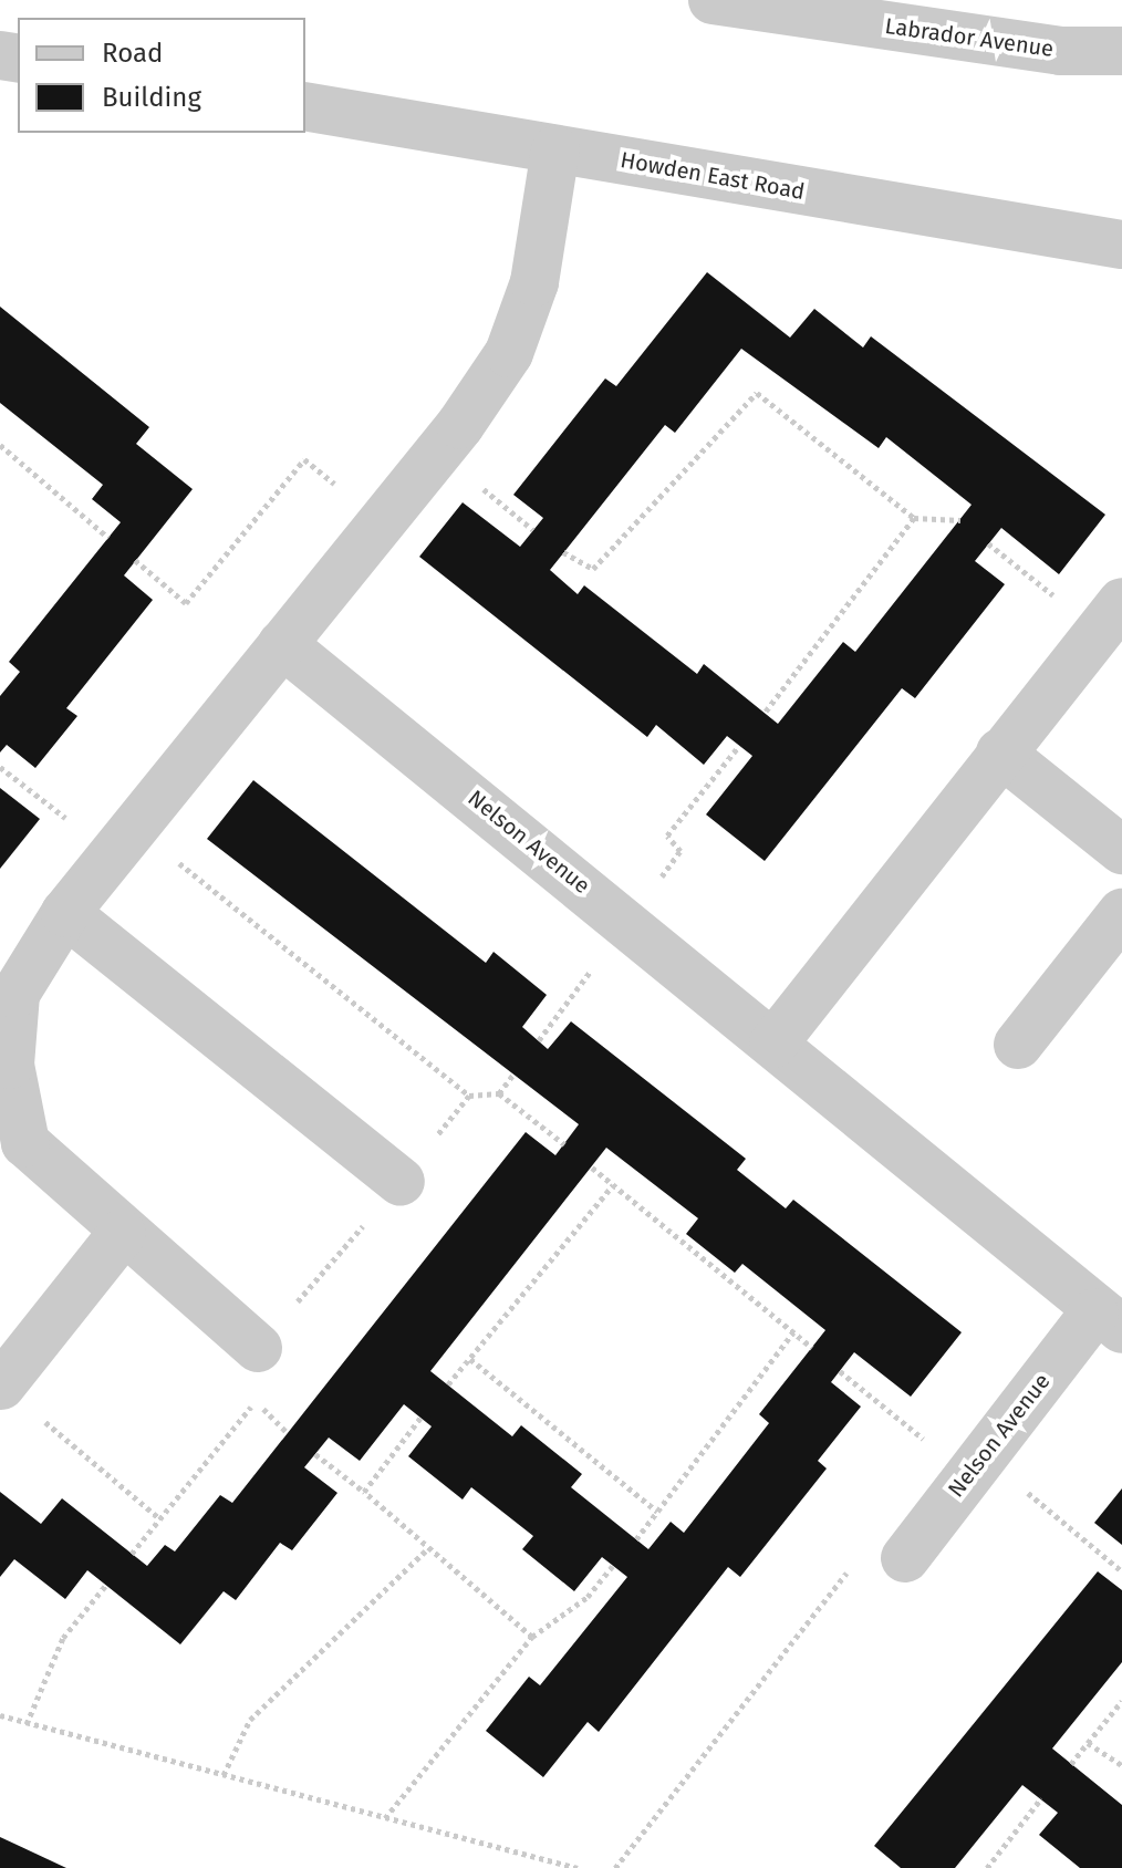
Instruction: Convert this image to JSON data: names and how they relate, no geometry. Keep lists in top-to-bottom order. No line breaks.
{"streets":{"street":["Labrador Avenue","Howden East Road","Nelson Avenue"]},"legend":["Road","Building"]}
